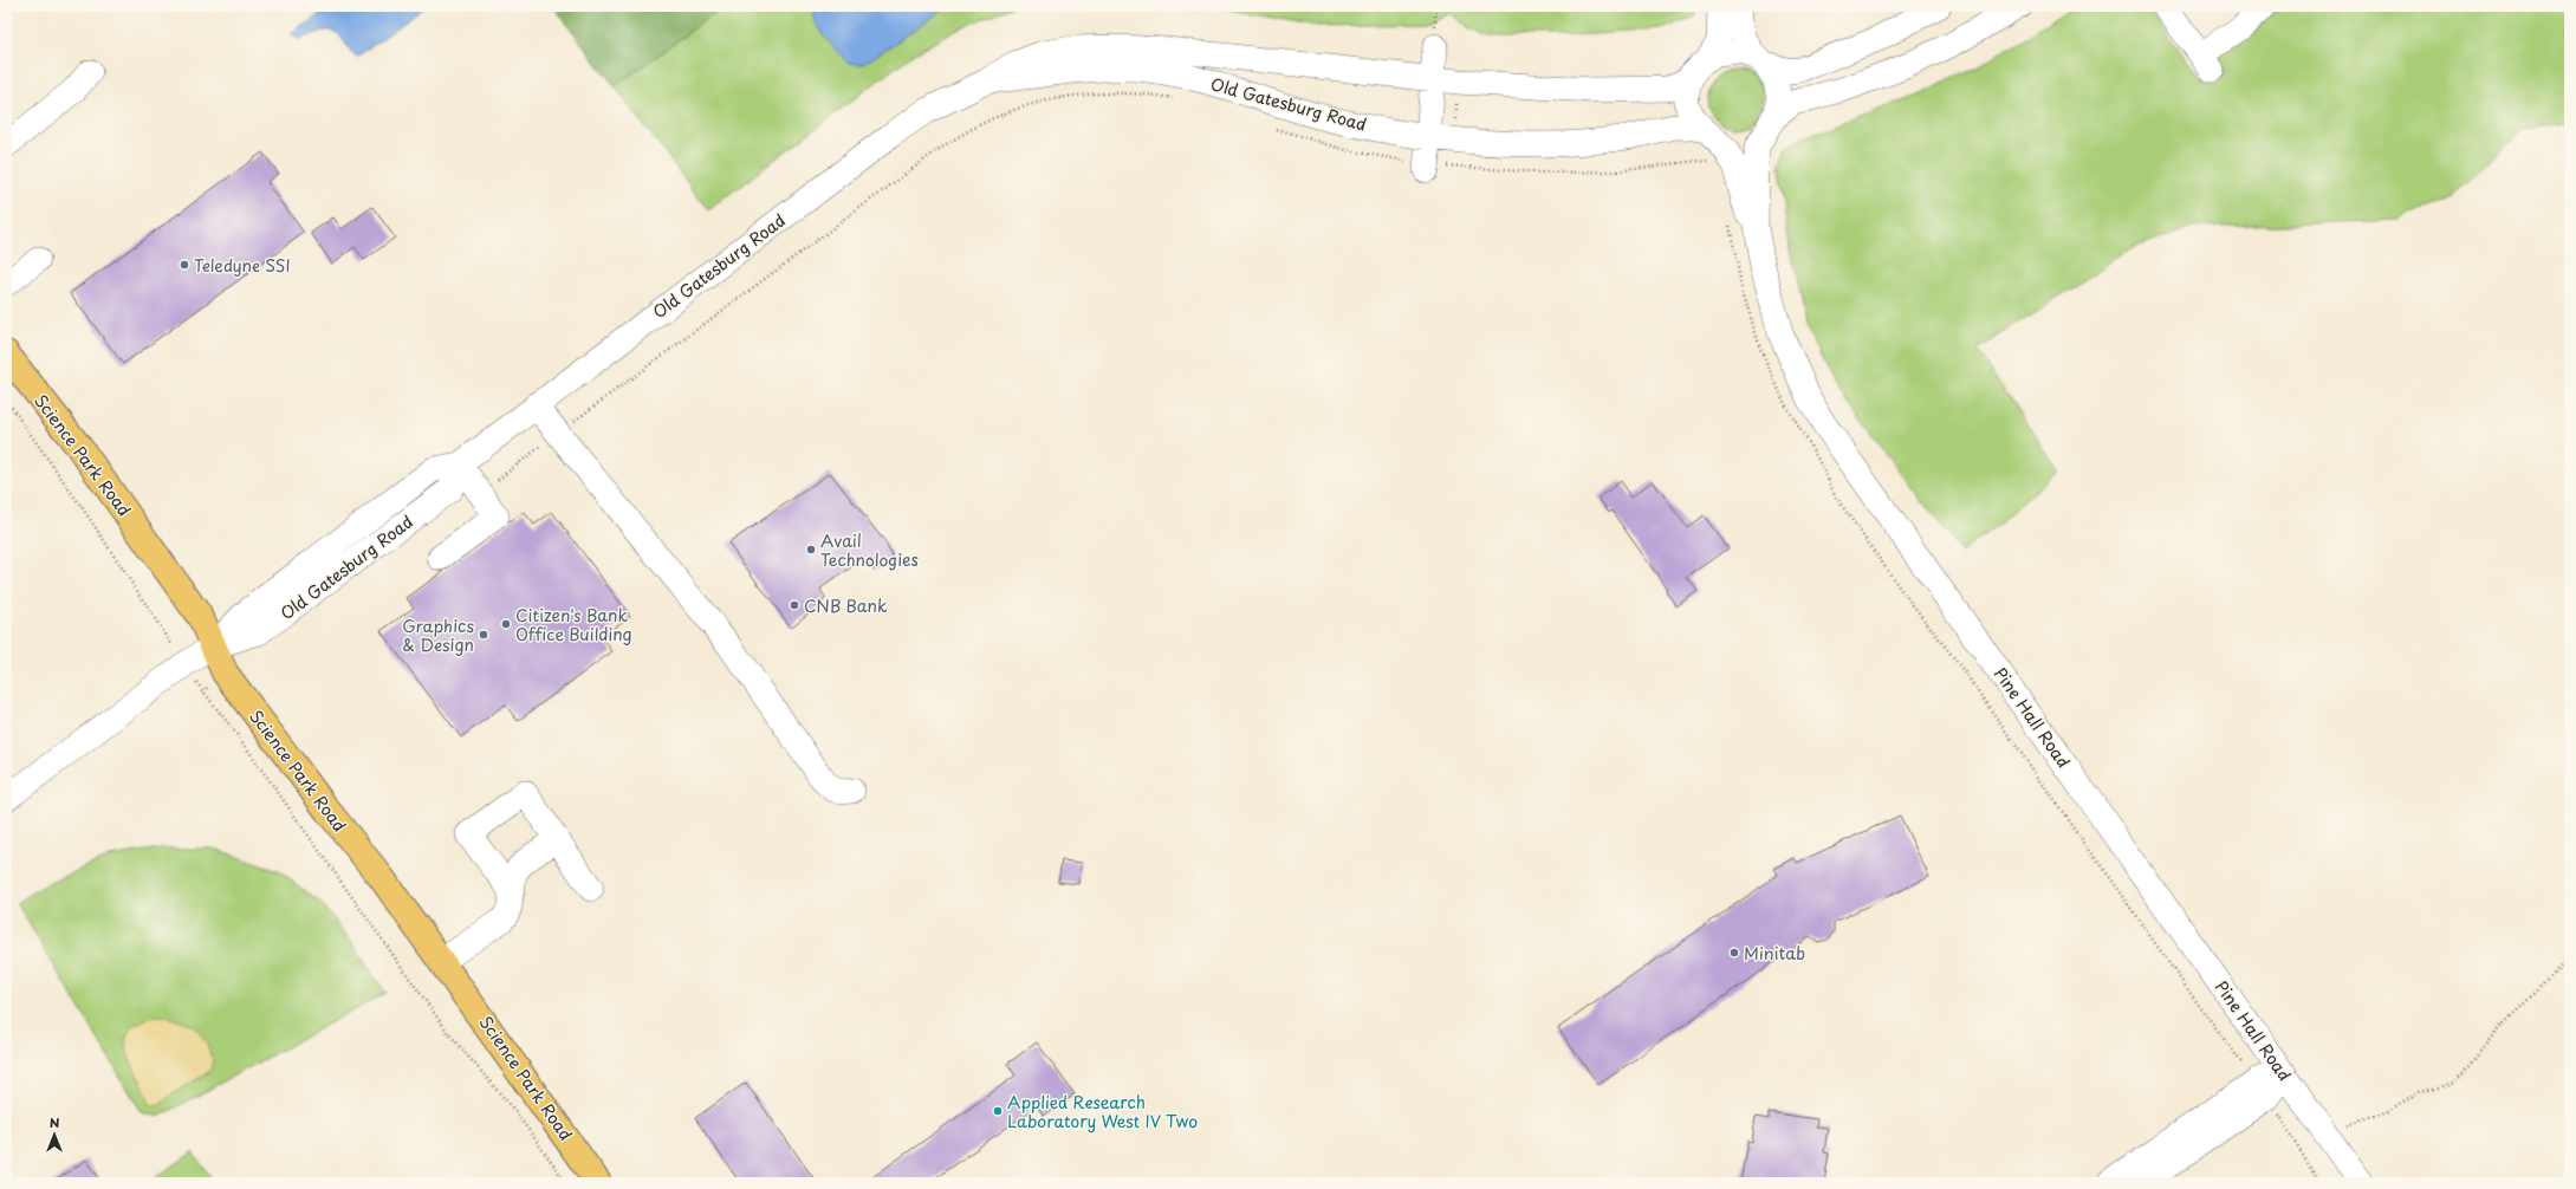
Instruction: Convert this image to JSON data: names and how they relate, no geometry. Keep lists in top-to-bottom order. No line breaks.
{"streets":{"main road":["Science Park Road"],"street":["Old Gatesburg Road","Pine Hall Road"]},"crossings":[["Old Gatesburg Road","Science Park Road"],["Old Gatesburg Road","Pine Hall Road"]],"places":["Teledyne SSI","Avail Technologies","CNB Bank","Citizen's Bank Office Building","Graphics & Design","Minitab","Applied Research Laboratory West IV Two"],"north":"top"}
